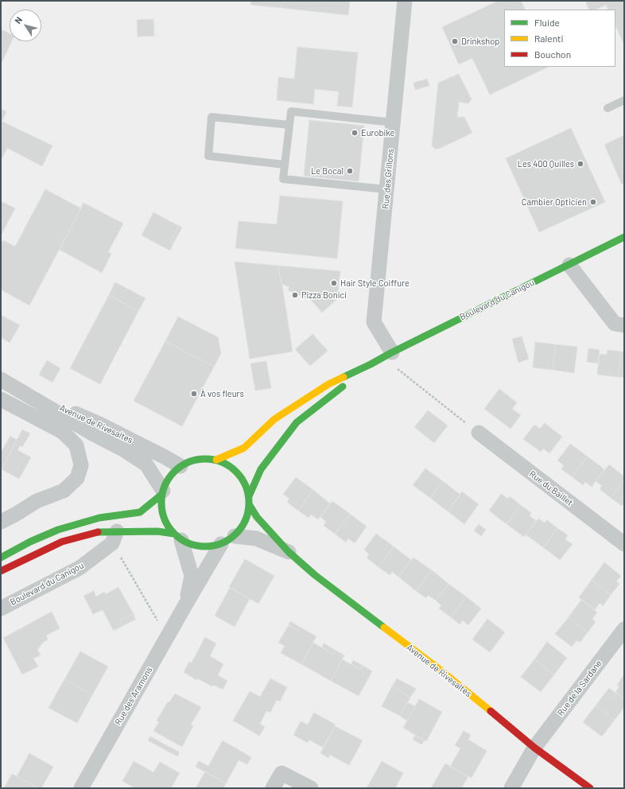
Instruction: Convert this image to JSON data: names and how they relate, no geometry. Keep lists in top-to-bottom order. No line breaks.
{"streets":{"street":["Rue des Grillons","Boulevard du Canigou","Avenue de Rivesaltes","Rue du Baillet","Rue de la Sardane","Rue des Aramons"]},"crossings":[["Rue des Grillons","Boulevard du Canigou"],["Boulevard du Canigou","Avenue de Rivesaltes"],["Boulevard du Canigou","Rue des Aramons"],["Avenue de Rivesaltes","Rue de la Sardane"],["Avenue de Rivesaltes","Rue des Aramons"]],"places":["Drinkshop","Eurobike","Les 400 Quilles","Le Bocal","Cambier Opticien","Hair Style Coiffure","Pizza Bonici","À vos fleurs"],"legend":["Fluide","Ralenti","Bouchon"],"north":"top left"}
